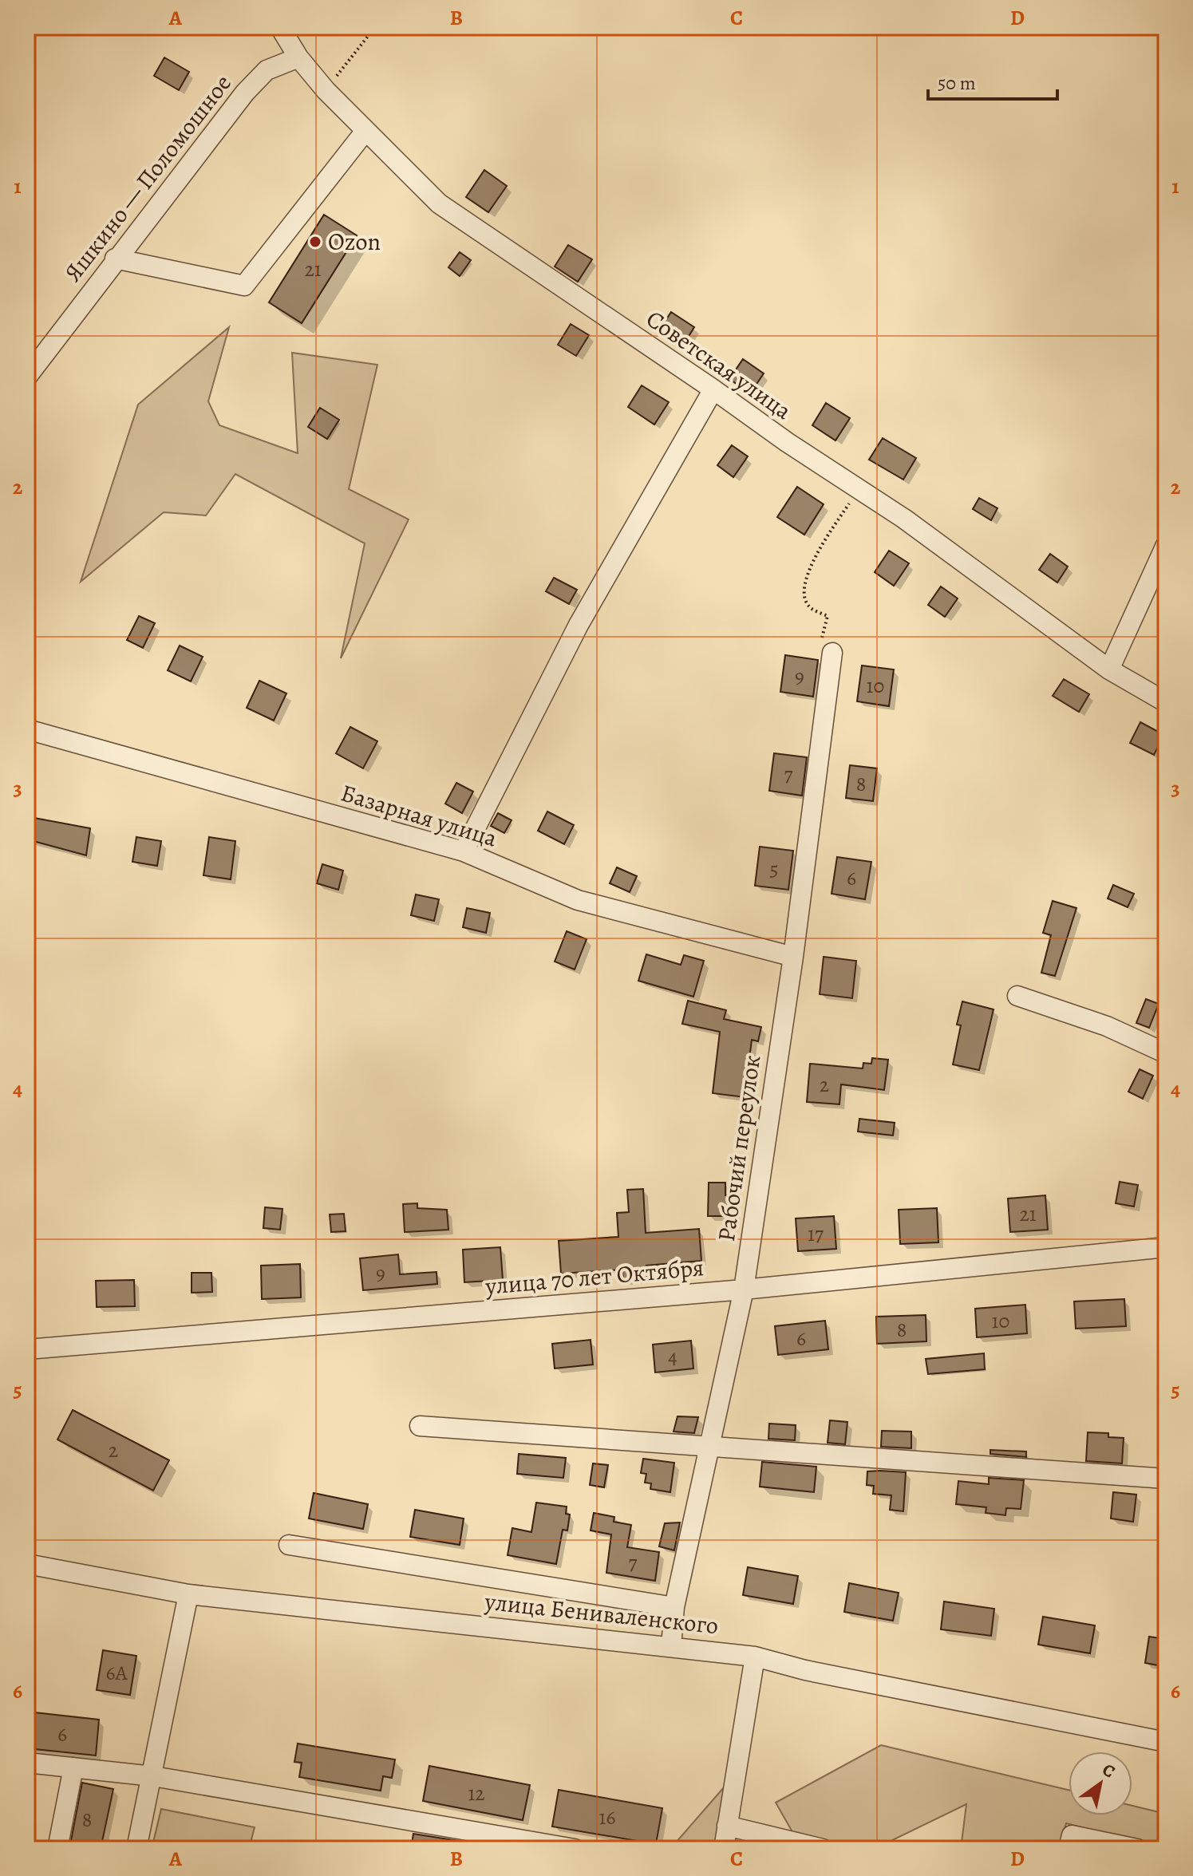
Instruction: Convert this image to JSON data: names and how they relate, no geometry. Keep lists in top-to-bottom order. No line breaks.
{"streets":{"street":["Яшкино — Поломошное","Советская улица","Базарная улица","Рабочий переулок","улица 70 лет Октября","улица Бениваленского"]},"crossings":[["Яшкино — Поломошное","Советская улица"],["Базарная улица","Рабочий переулок"],["Рабочий переулок","улица 70 лет Октября"],["Рабочий переулок","улица Бениваленского"]],"places":["Ozon"],"house_numbers":["21","9","10","7","8","5","6","2","21","17","9","10","8","6","4","2","7","6А","6","12","16","8"],"scale_bar":"50 m","north":"top right","grid":{"columns":["A","B","C","D"],"rows":["1","2","3","4","5","6"]}}
